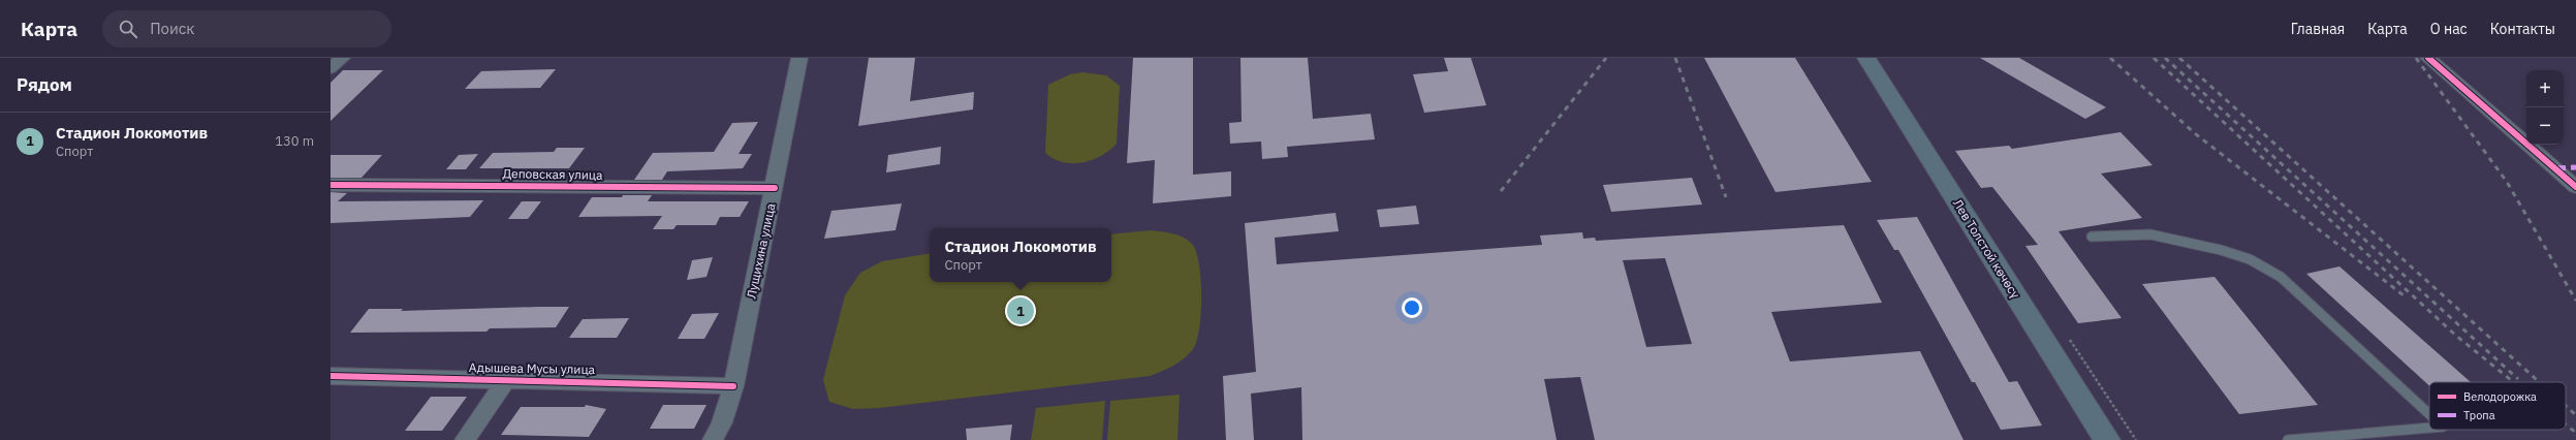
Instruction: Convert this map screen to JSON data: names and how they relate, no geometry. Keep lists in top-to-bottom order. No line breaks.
{"streets":{"main road":["Лев Толстой көчөсү"],"street":["Деповская улица","Лущихина улица","Адышева Мусы улица"]},"crossings":[["Деповская улица","Лущихина улица"],["Лущихина улица","Адышева Мусы улица"]],"legend":["Велодорожка","Тропа"],"page":{"header":"Карта","search":"Поиск","nav":["Главная","Карта","О нас","Контакты"],"heading":"Рядом","map_buttons":["+","−"],"list":[{"mark":"1","name":"Стадион Локомотив","note":"Спорт","value":"130 m"}],"popup":["Стадион Локомотив","Спорт"],"pins":"1"}}
